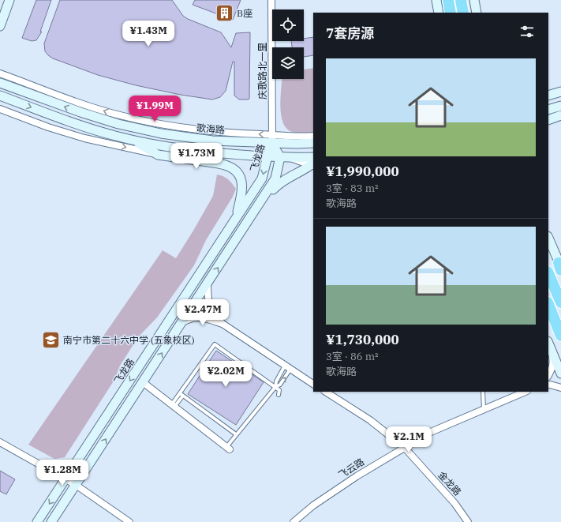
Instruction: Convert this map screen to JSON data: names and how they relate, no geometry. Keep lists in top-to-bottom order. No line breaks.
{"streets":{"main road":["歌海路","飞龙路"],"street":["庆歌路北一里","飞云路","金龙路"]},"crossings":[["庆歌路北一里","歌海路"],["庆歌路北一里","飞龙路"],["歌海路","飞龙路"],["飞云路","金龙路"]],"places":{"building":["B座"],"school or university":["南宁市第二十六中学 (五象校区)"]},"page":{"heading":"7套房源","price":["¥1.43M","¥1.99M","¥1.73M","¥2.47M","¥2.02M","¥2.1M","¥1.28M"],"list":[{"name":"¥1,990,000","note":"3室 · 83 m² · 歌海路"},{"name":"¥1,730,000","note":"3室 · 86 m² · 歌海路"}]}}
